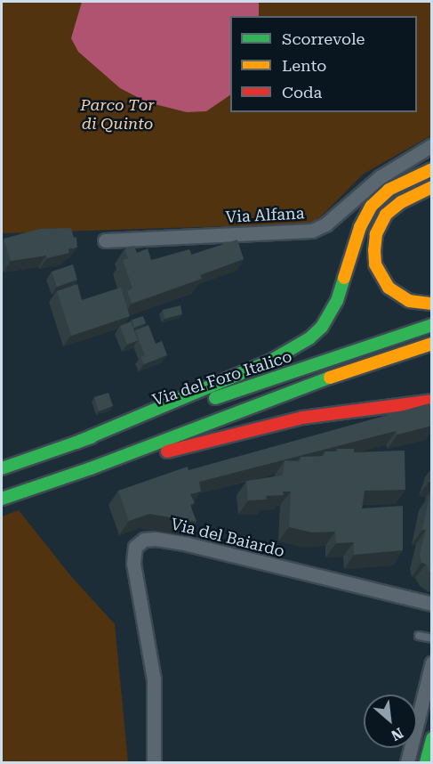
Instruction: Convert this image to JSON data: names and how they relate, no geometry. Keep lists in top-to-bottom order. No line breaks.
{"streets":{"highway":["Via del Foro Italico"],"street":["Via Alfana","Via del Baiardo"]},"parks":["Parco Tor di Quinto"],"legend":["Scorrevole","Lento","Coda"],"north":"bottom right"}
